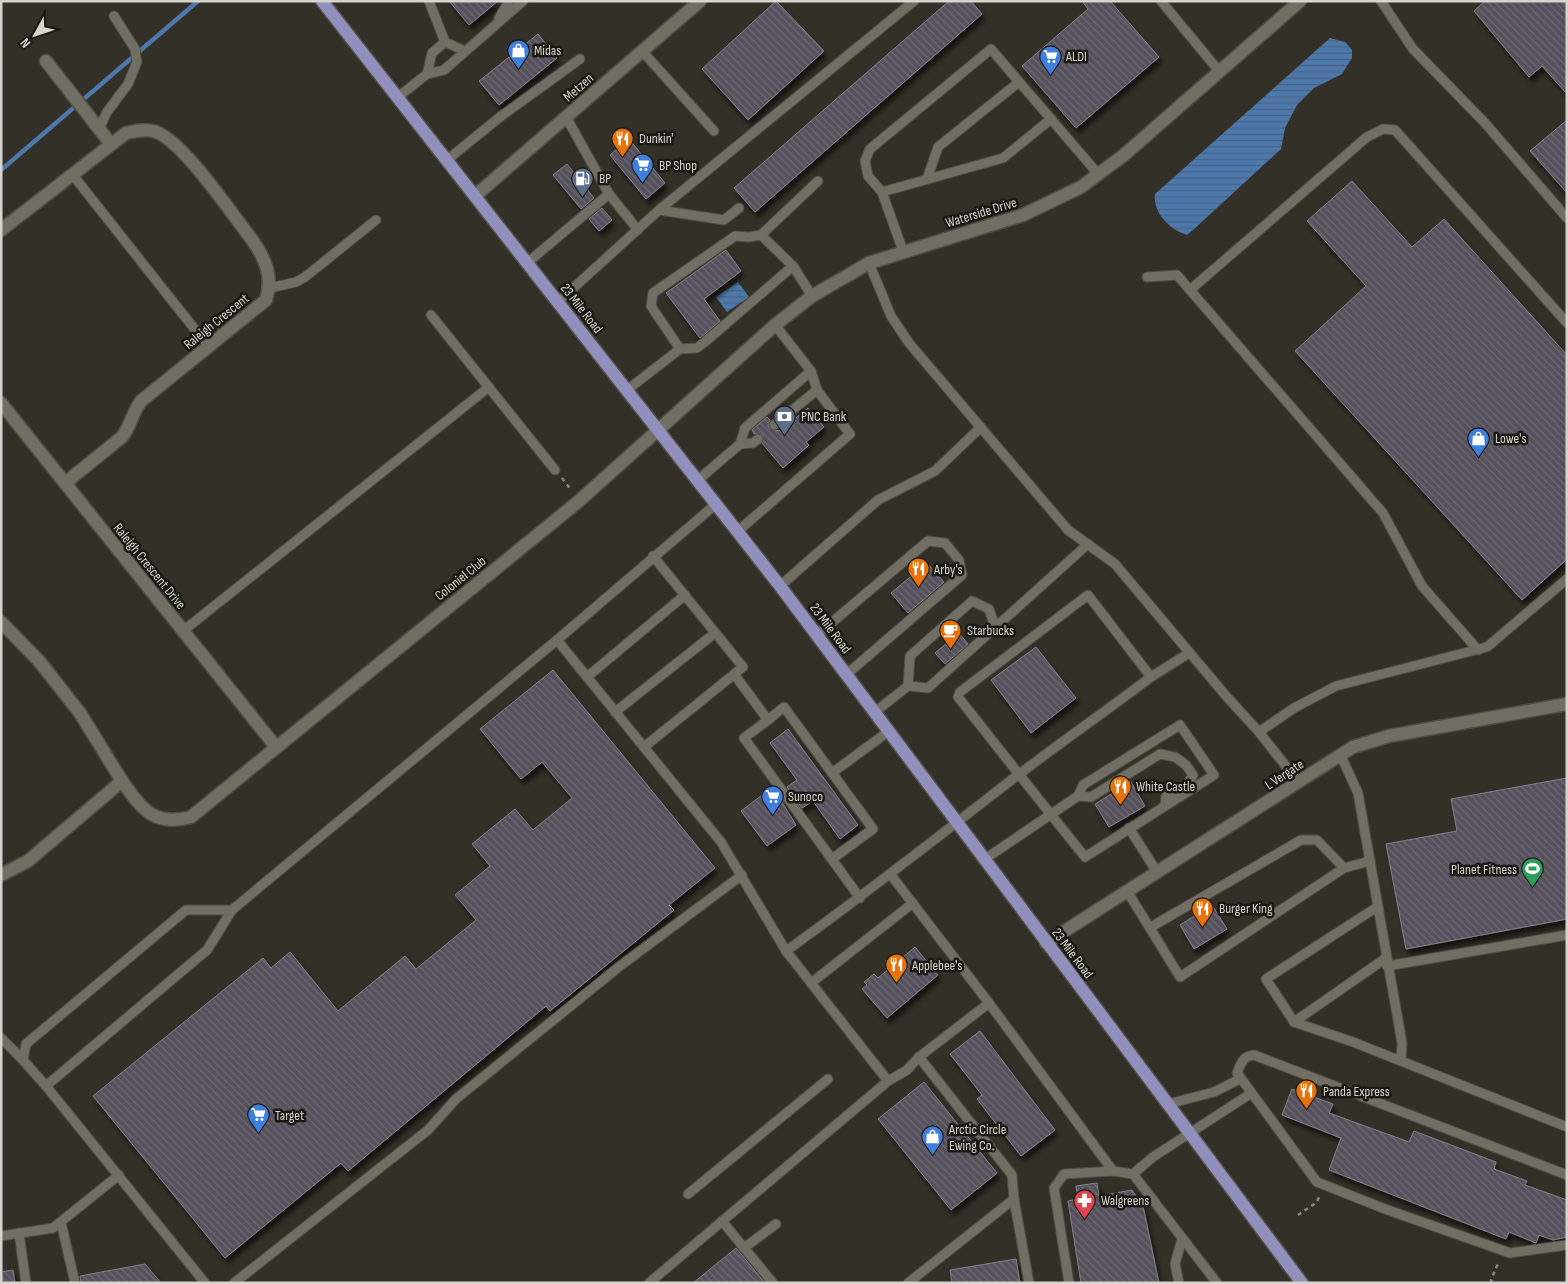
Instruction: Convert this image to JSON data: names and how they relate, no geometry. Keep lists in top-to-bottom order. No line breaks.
{"streets":{"main road":["23 Mile Road"],"street":["Metzen","Waterside Drive","Raleigh Crescent","Raleigh Crescent Drive","Coloniel Club","L Vergate"]},"crossings":[["Metzen","23 Mile Road"],["Waterside Drive","23 Mile Road"],["Waterside Drive","Coloniel Club"],["23 Mile Road","Coloniel Club"],["23 Mile Road","L Vergate"],["Raleigh Crescent","Raleigh Crescent Drive"],["Raleigh Crescent Drive","Coloniel Club"]],"places":{"shop":["Midas","Lowe's","Arctic Circle Ewing Co."],"supermarket":["ALDI","BP Shop","Sunoco","Target"],"restaurant":["Dunkin'","Arby's","White Castle","Burger King","Applebee's","Panda Express"],"fuel station":["BP"],"bank":["PNC Bank"],"cafe":["Starbucks"],"sports":["Planet Fitness"],"pharmacy":["Walgreens"]},"north":"bottom left"}
